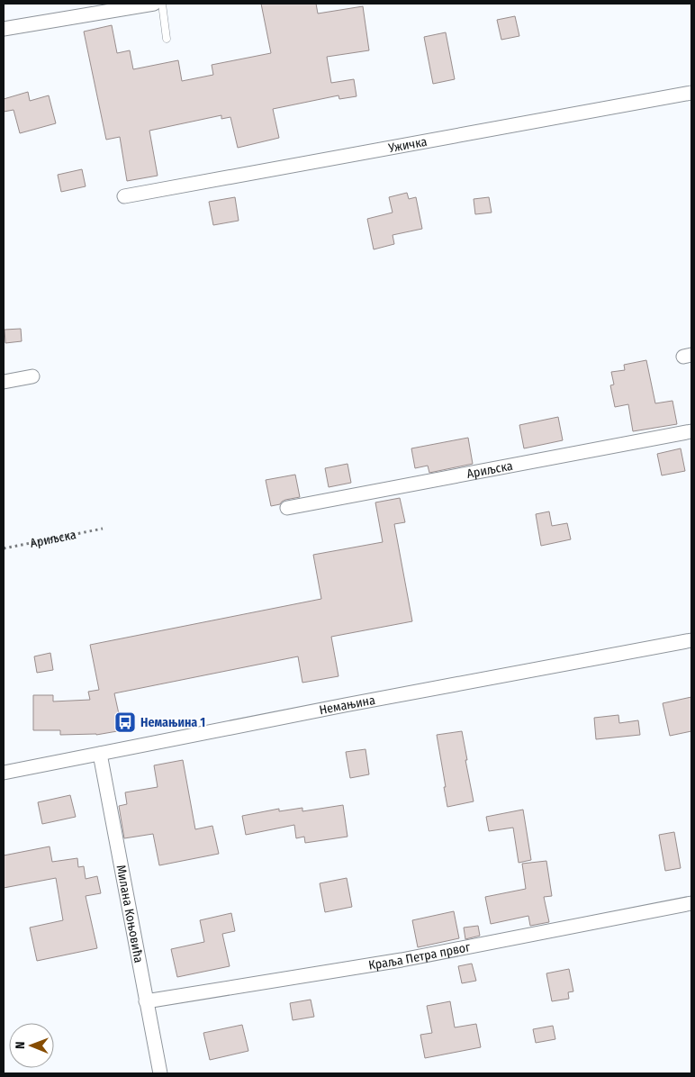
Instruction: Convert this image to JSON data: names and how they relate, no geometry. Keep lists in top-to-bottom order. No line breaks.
{"streets":{"street":["Ужичка","Ариљска","Немањина","Милана Коњовића","Краља Петра првог"]},"crossings":[["Немањина","Милана Коњовића"],["Милана Коњовића","Краља Петра првог"]],"places":{"bus stop":["Немањина 1"]},"north":"left"}
